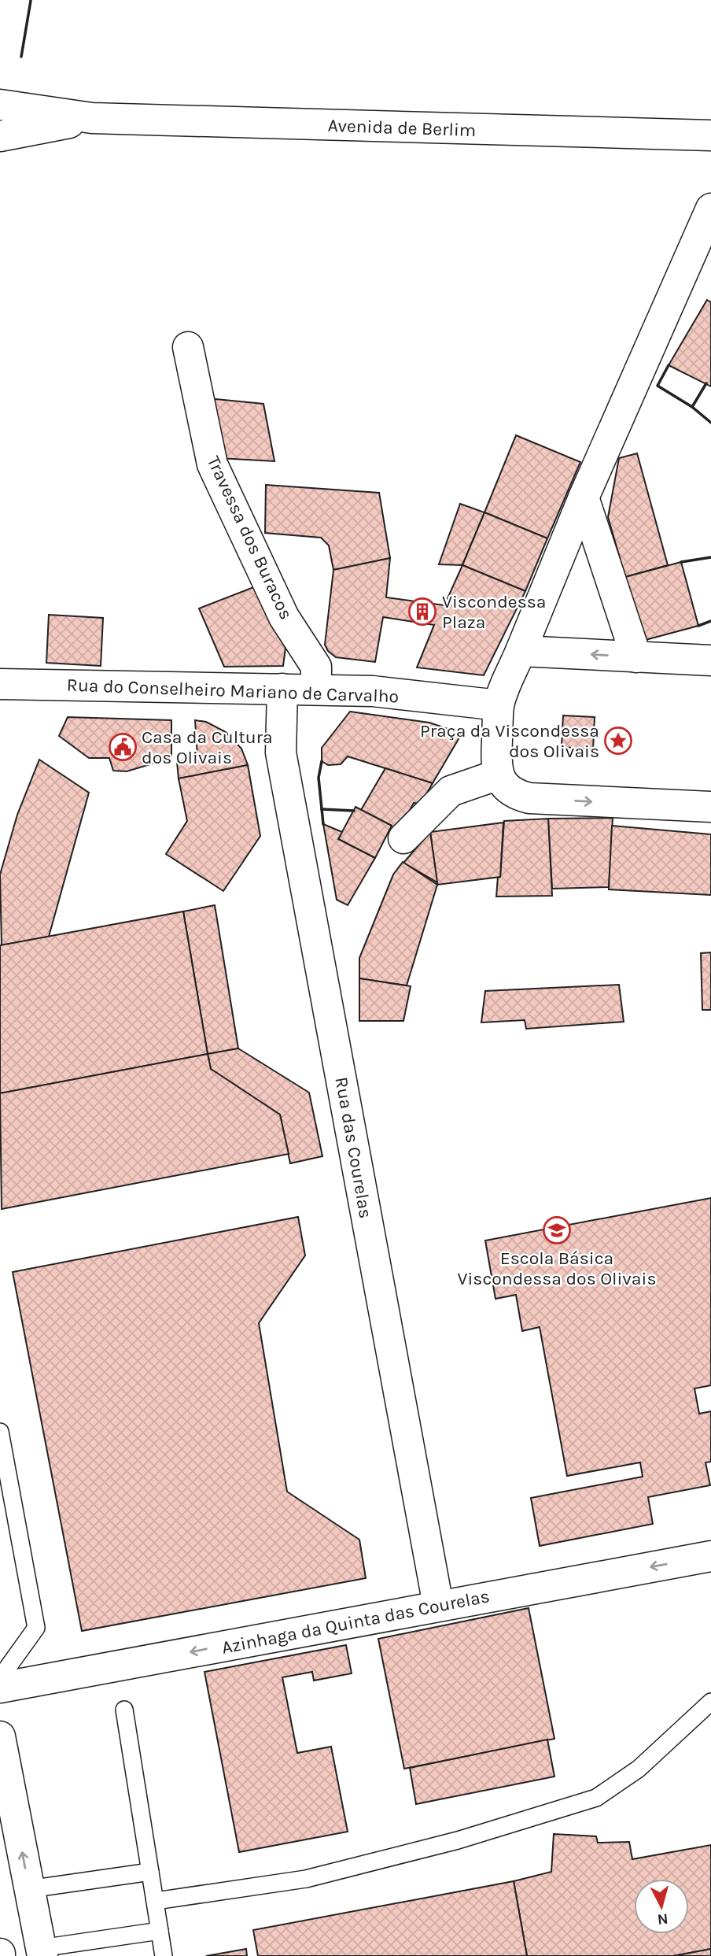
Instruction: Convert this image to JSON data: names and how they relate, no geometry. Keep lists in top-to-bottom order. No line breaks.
{"streets":{"main road":["Avenida de Berlim","Travessa dos Buracos","Rua do Conselheiro Mariano de Carvalho","Rua das Courelas","Azinhaga da Quinta das Courelas"]},"crossings":[["Travessa dos Buracos","Rua do Conselheiro Mariano de Carvalho"],["Rua do Conselheiro Mariano de Carvalho","Rua das Courelas"],["Rua das Courelas","Azinhaga da Quinta das Courelas"]],"one_way":["Azinhaga da Quinta das Courelas"],"places":{"building":["Viscondessa Plaza"],"place":["Praça da Viscondessa dos Olivais"],"public building":["Casa da Cultura dos Olivais"],"school or university":["Escola Básica Viscondessa dos Olivais"]},"north":"bottom"}
